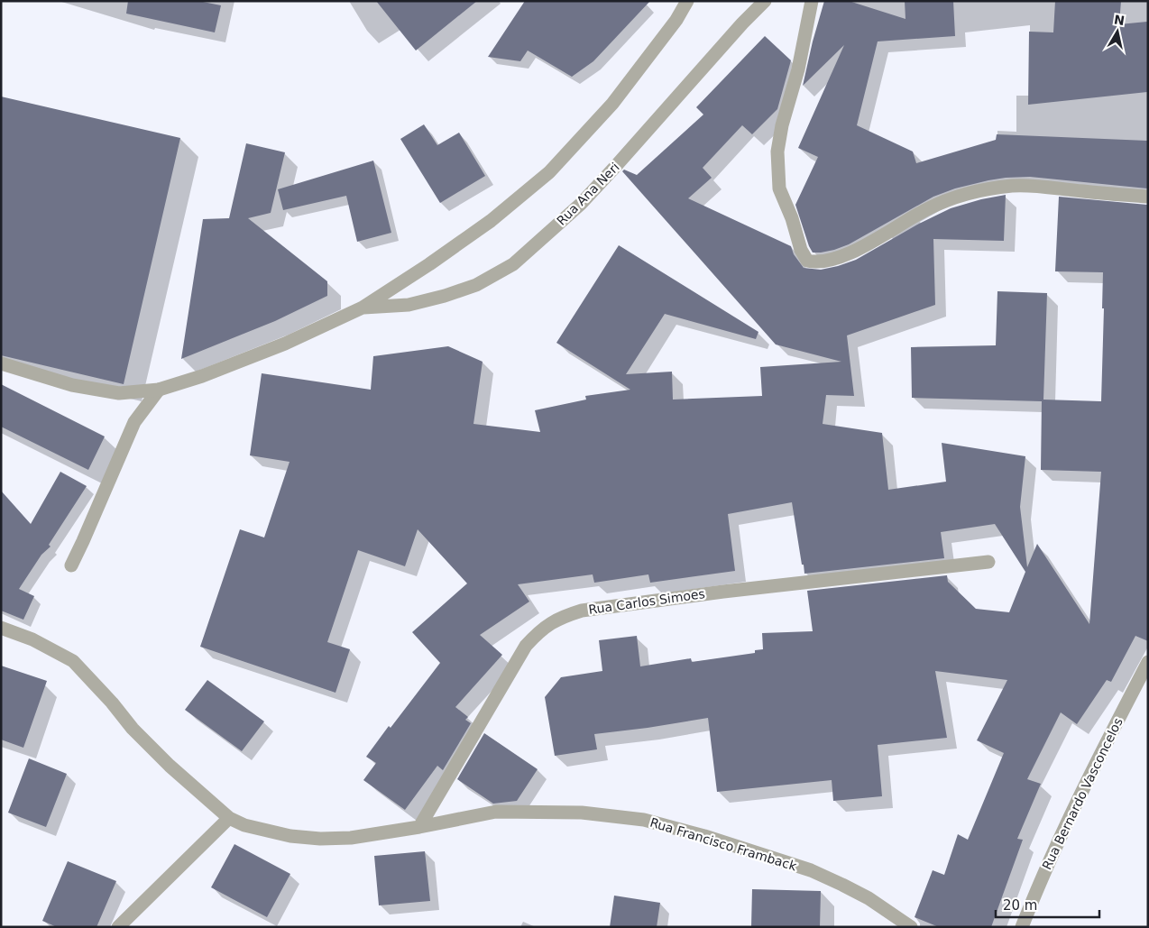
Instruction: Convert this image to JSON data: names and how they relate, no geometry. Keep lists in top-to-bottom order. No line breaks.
{"streets":{"street":["Rua Ana Neri","Rua Carlos Simoes","Rua Bernardo Vasconcelos","Rua Francisco Framback"]},"crossings":[["Rua Carlos Simoes","Rua Francisco Framback"]],"scale_bar":"20 m","north":"top"}
